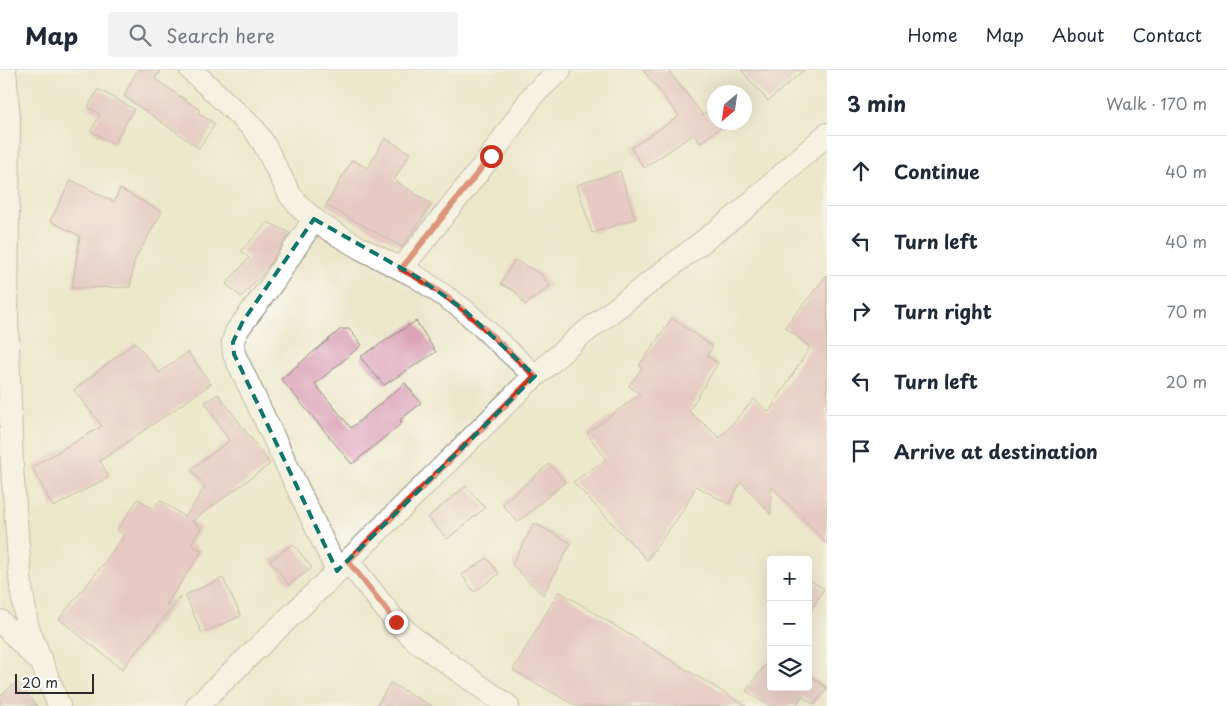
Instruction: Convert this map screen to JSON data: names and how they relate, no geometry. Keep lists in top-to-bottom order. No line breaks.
{"scale_bar":"20 m","north":"bottom left","page":{"header":"Map","search":"Search here","nav":["Home","Map","About","Contact"],"heading":["3 min","Walk · 170 m"],"list":[["Continue","40 m"],["Turn left","40 m"],["Turn right","70 m"],["Turn left","20 m"],"Arrive at destination"],"map_buttons":["+","−"],"scale":"20 m"}}
